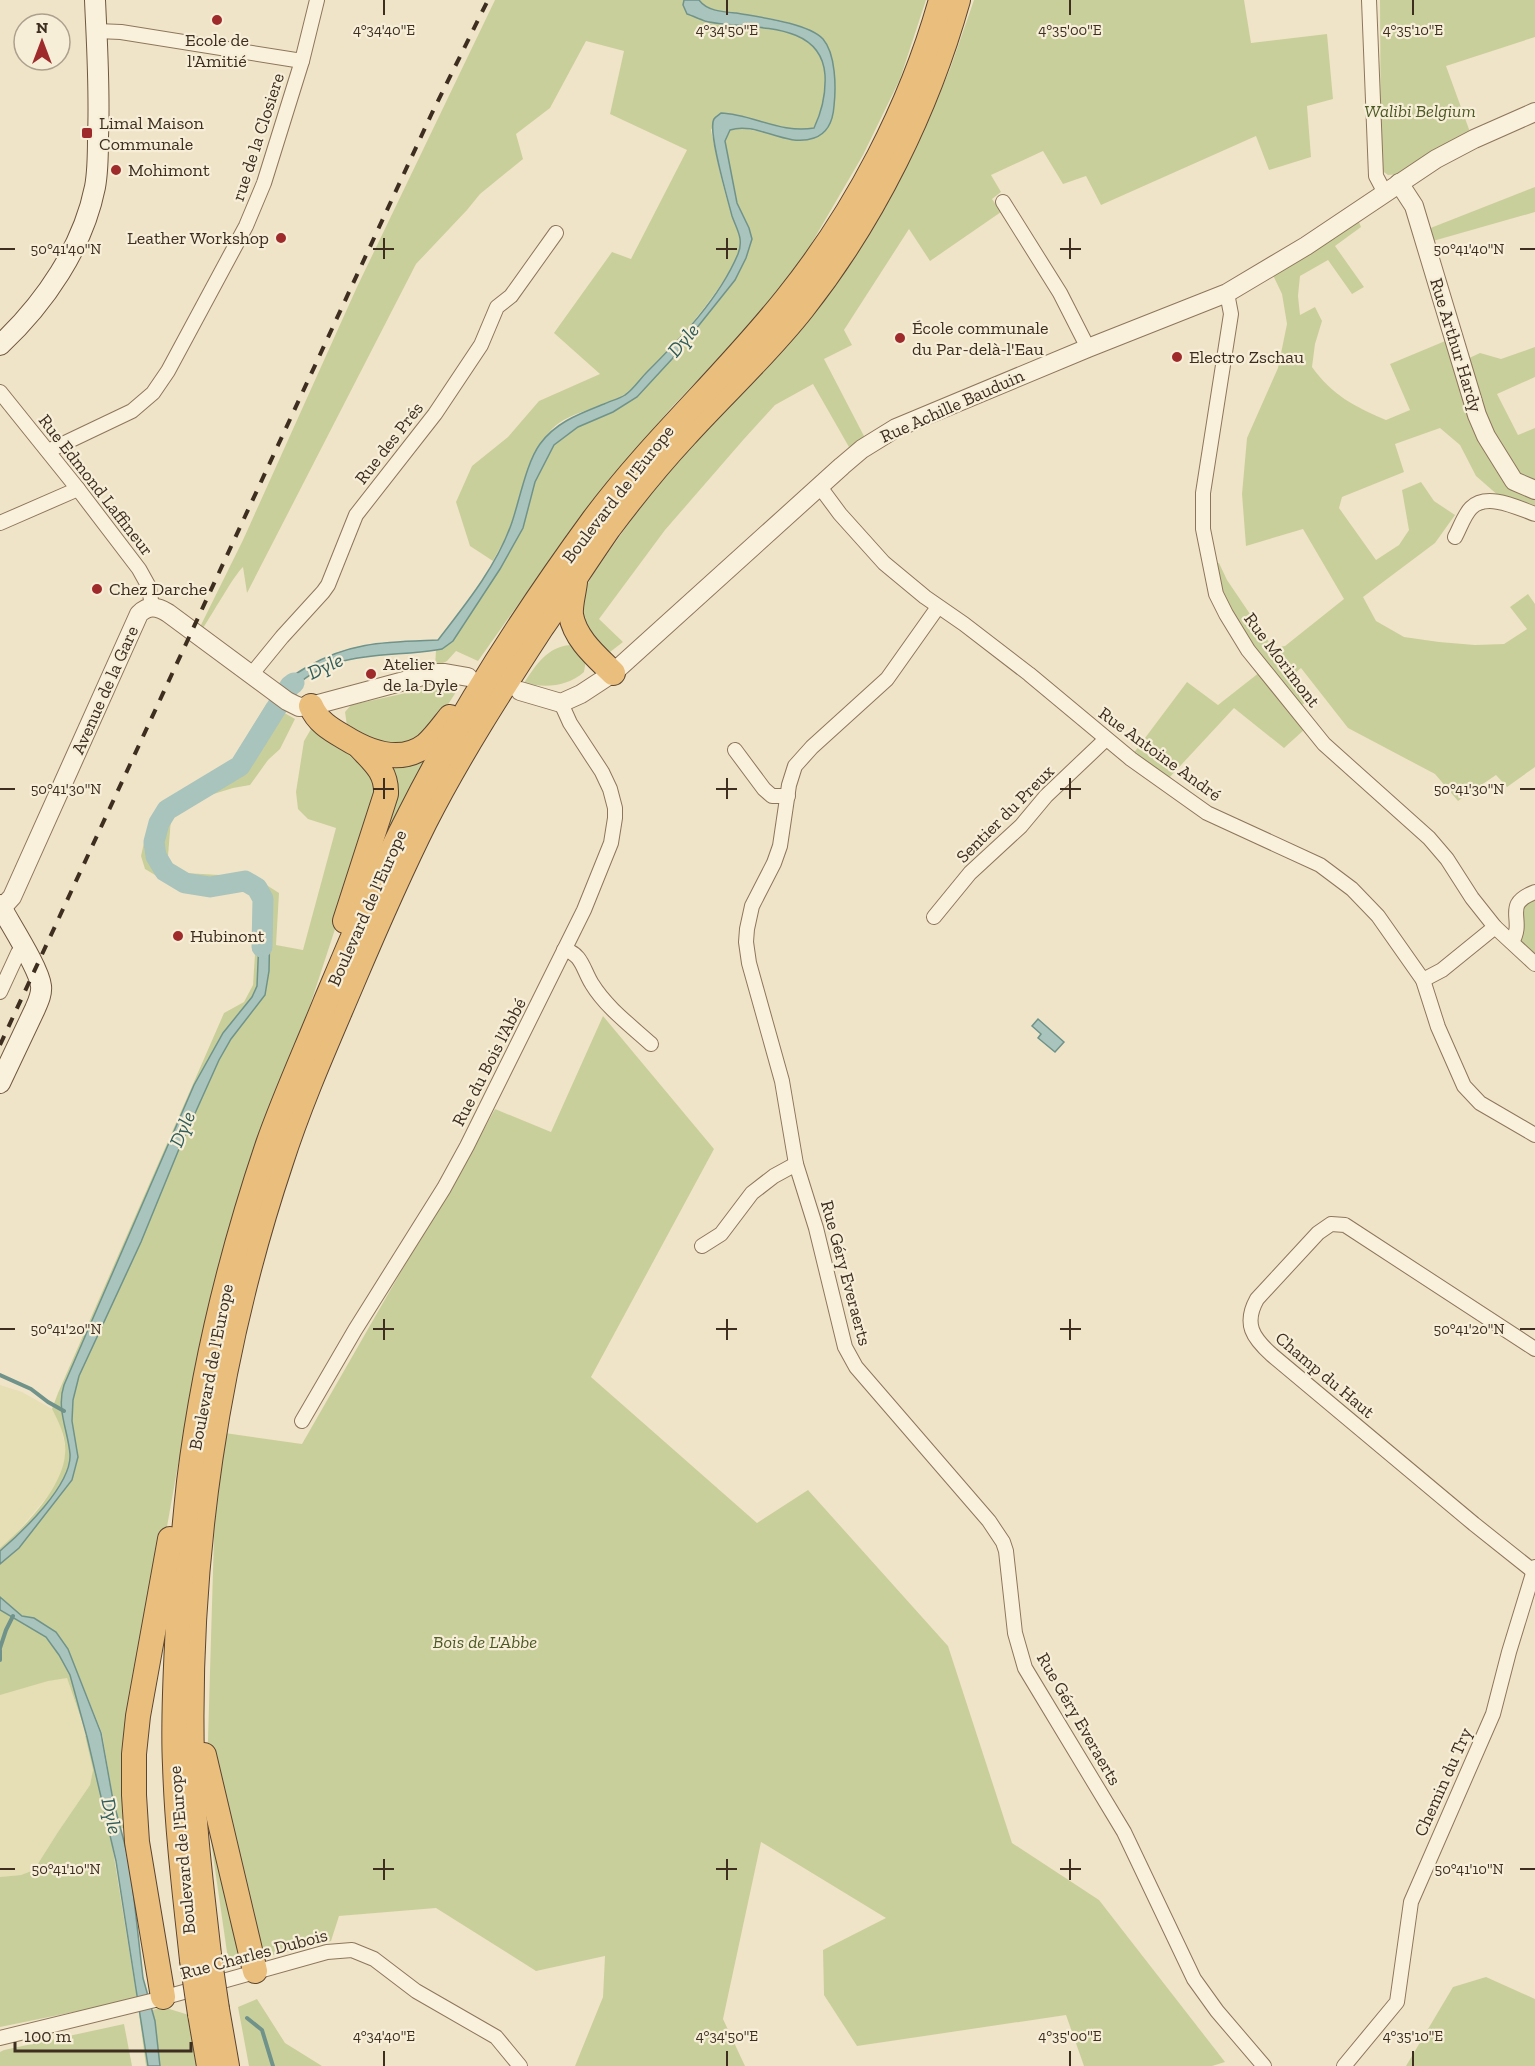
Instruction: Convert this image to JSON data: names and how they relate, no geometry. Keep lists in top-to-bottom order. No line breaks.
{"streets":{"highway":["Boulevard de l'Europe"],"street":["rue de la Closiere","Rue Arthur Hardy","Rue Achille Bauduin","Rue des Prés","Rue Edmond Laffineur","Rue Morimont","Avenue de la Gare","Rue Antoine André","Sentier du Preux","Rue du Bois l'Abbé","Rue Géry Everaerts","Champ du Haut","Chemin du Try","Rue Charles Dubois"]},"crossings":[["rue de la Closiere","Rue Edmond Laffineur"],["Rue Arthur Hardy","Rue Achille Bauduin"],["Rue Achille Bauduin","Rue Morimont"],["Rue Achille Bauduin","Rue du Bois l'Abbé"],["Rue Edmond Laffineur","Avenue de la Gare"],["Rue Antoine André","Sentier du Preux"],["Rue Antoine André","Rue Géry Everaerts"],["Champ du Haut","Chemin du Try"]],"water":["Dyle"],"parks":["Walibi Belgium","Bois de L'Abbe"],"places":{"other":["Ecole de l'Amitié","Mohimont","Leather Workshop","École communale du Par-delà-l'Eau","Electro Zschau","Chez Darche","Atelier de la Dyle","Hubinont"],"transit":["Limal Maison Communale"]},"scale_bar":"100 m","north":"top","coordinates":["4°34'40\"E","4°34'50\"E","4°35'00\"E","4°35'10\"E","50°41'40\"N","50°41'30\"N","50°41'20\"N","50°41'10\"N"]}
